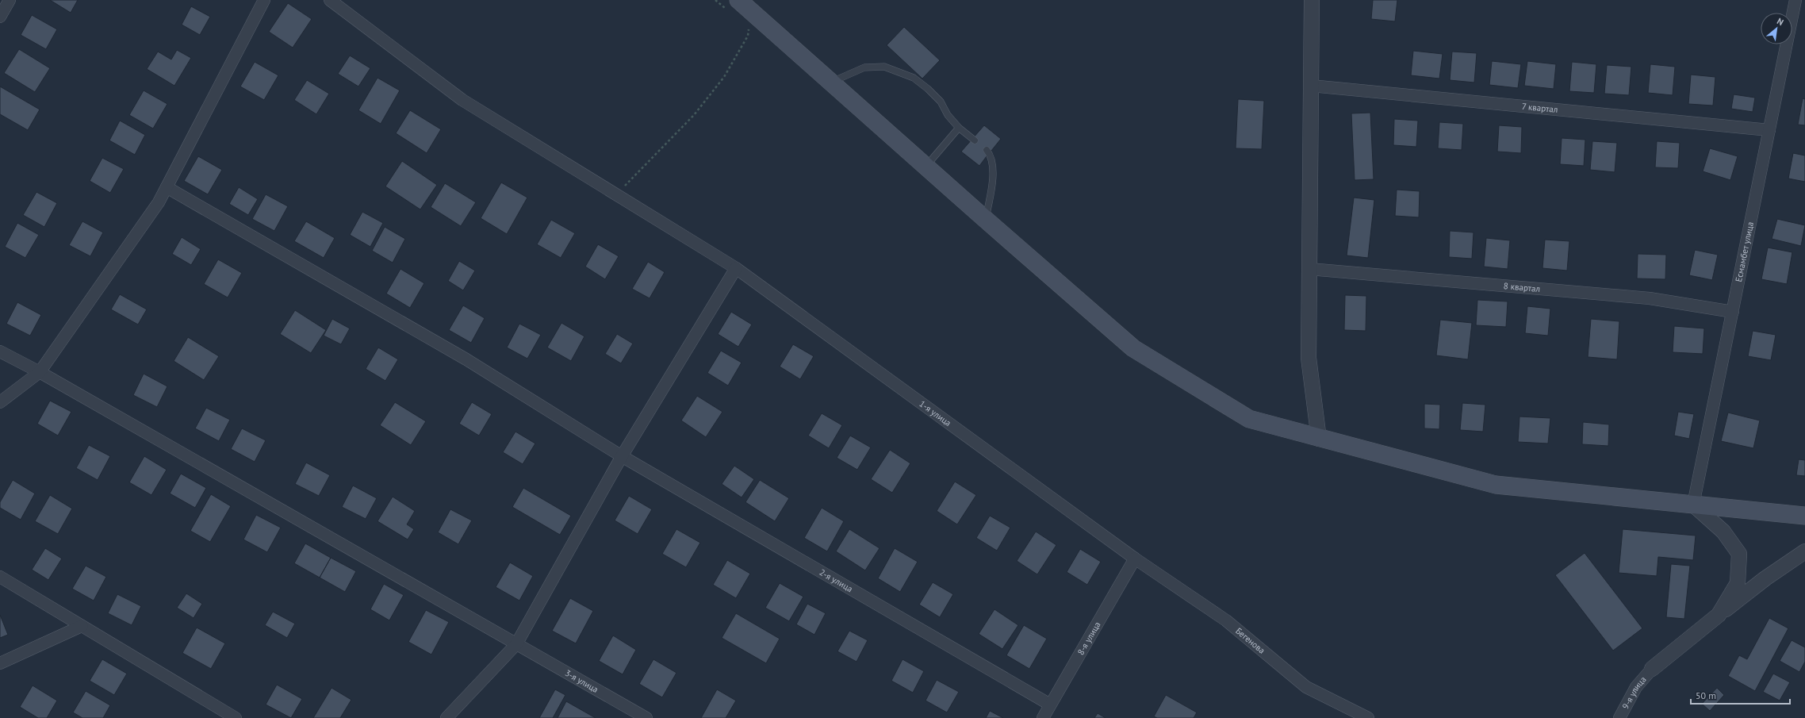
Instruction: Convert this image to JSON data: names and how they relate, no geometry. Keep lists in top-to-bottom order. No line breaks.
{"streets":{"street":["7 квартал","Есмамбет улица","8 квартал","1-я улица","2-я улица","8-я улица","Бегенова","3-я улица","9-я улица"]},"crossings":[["7 квартал","Есмамбет улица"],["Есмамбет улица","8 квартал"],["1-я улица","8-я улица"],["1-я улица","Бегенова"],["2-я улица","8-я улица"],["8-я улица","Бегенова"]],"scale_bar":"50 m","north":"top right"}
